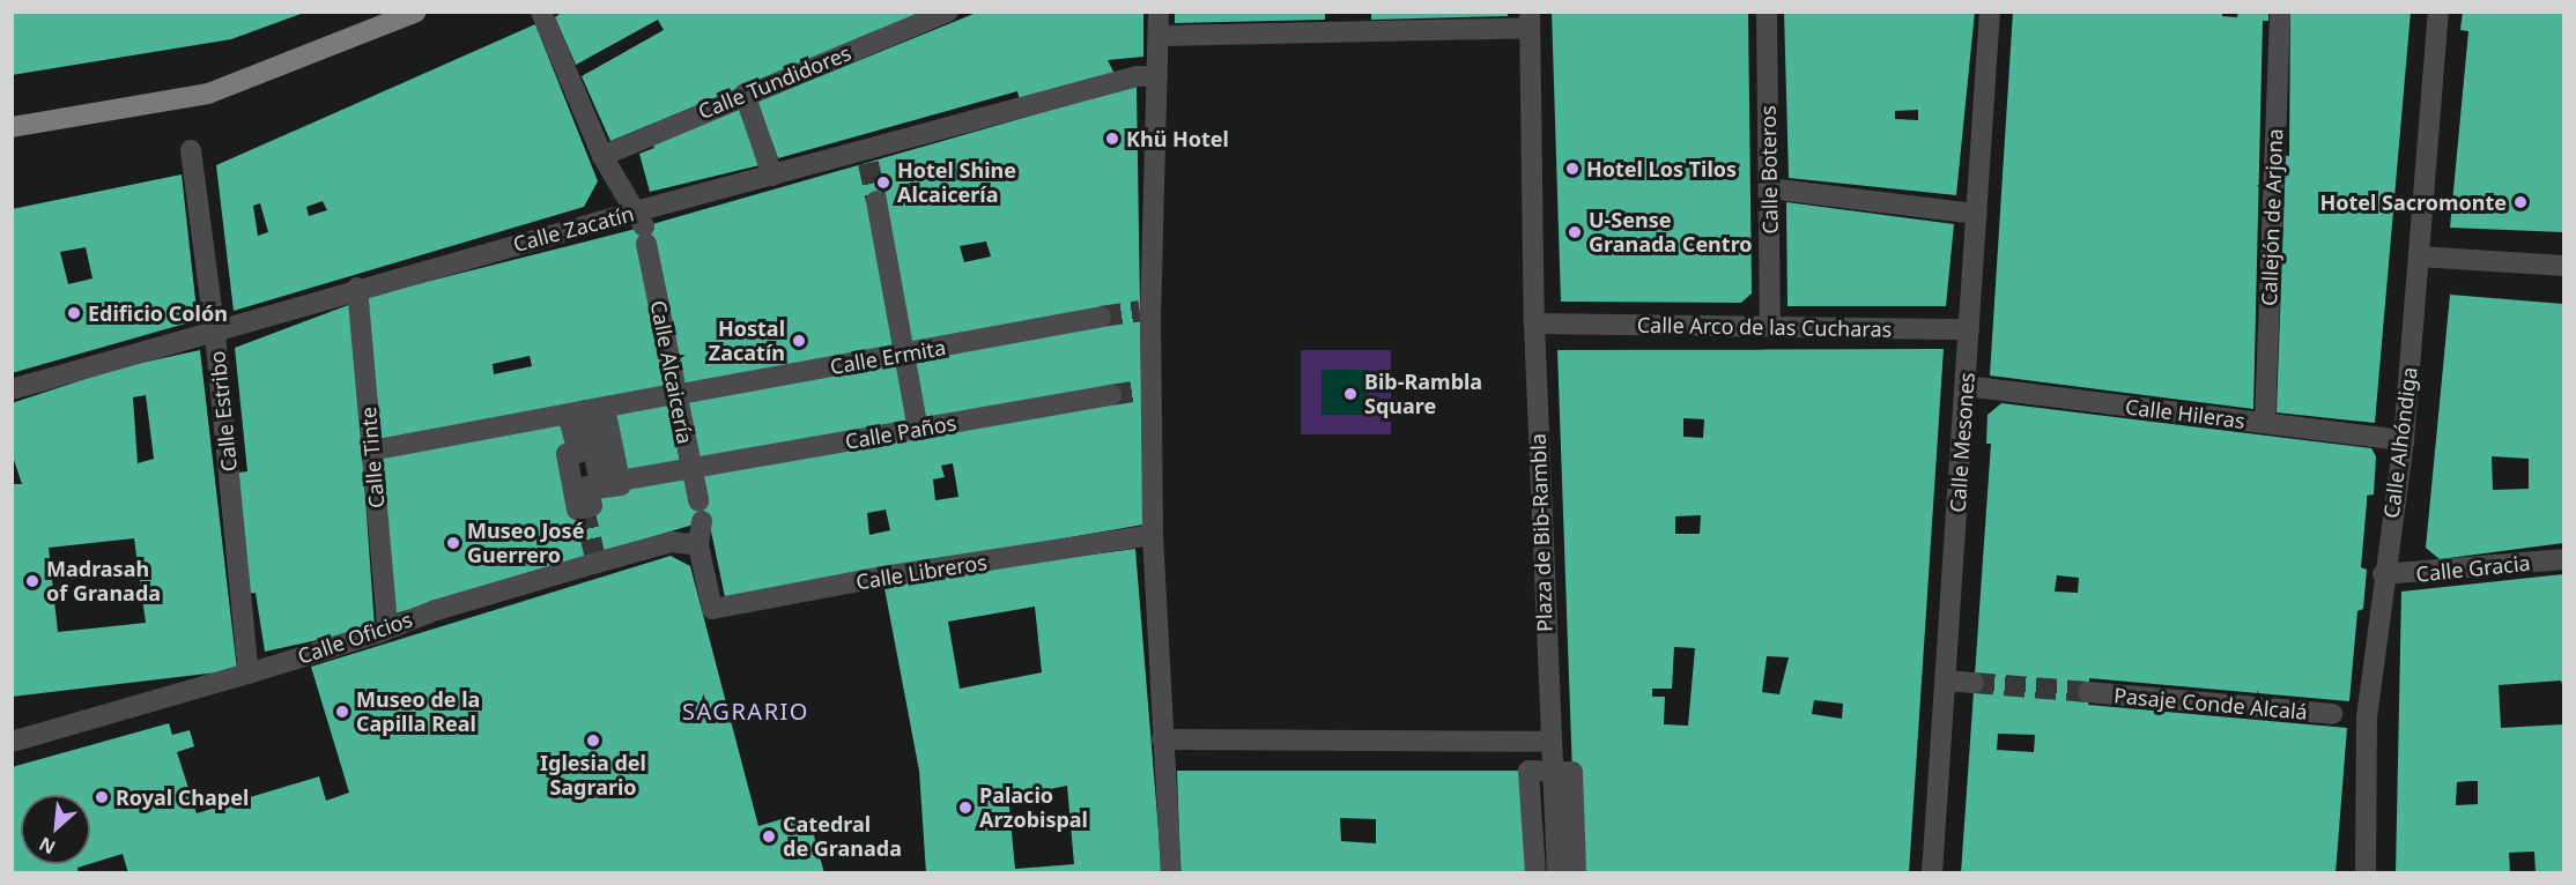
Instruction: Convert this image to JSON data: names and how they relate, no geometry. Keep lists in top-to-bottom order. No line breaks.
{"streets":{"street":["Calle Tundidores","Calle Boteros","Callejón de Arjona","Calle Zacatín","Calle Arco de las Cucharas","Calle Ermita","Calle Alcaicería","Calle Estribo","Calle Hileras","Calle Paños","Calle Mesones","Calle Alhóndiga","Calle Tinte","Plaza de Bib-Rambla","Calle Gracia","Calle Libreros","Calle Oficios","Pasaje Conde Alcalá"]},"crossings":[["Calle Boteros","Calle Arco de las Cucharas"],["Callejón de Arjona","Calle Hileras"],["Calle Zacatín","Calle Alcaicería"],["Calle Zacatín","Calle Estribo"],["Calle Zacatín","Calle Tinte"],["Calle Zacatín","Plaza de Bib-Rambla"],["Calle Arco de las Cucharas","Calle Mesones"],["Calle Arco de las Cucharas","Plaza de Bib-Rambla"],["Calle Ermita","Calle Alcaicería"],["Calle Ermita","Calle Paños"],["Calle Ermita","Calle Tinte"],["Calle Alcaicería","Calle Paños"],["Calle Estribo","Calle Oficios"],["Calle Hileras","Calle Mesones"],["Calle Hileras","Calle Alhóndiga"],["Calle Alhóndiga","Calle Gracia"],["Calle Tinte","Calle Oficios"],["Plaza de Bib-Rambla","Calle Libreros"],["Calle Libreros","Calle Oficios"]],"districts":["SAGRARIO"],"places":["Khü Hotel","Hotel Los Tilos","Hotel Shine Alcaicería","Hotel Sacromonte","U-Sense Granada Centro","Edificio Colón","Hostal Zacatín","Bib-Rambla Square","Museo José Guerrero","Madrasah of Granada","Museo de la Capilla Real","Iglesia del Sagrario","Royal Chapel","Palacio Arzobispal","Catedral de Granada"],"north":"bottom left"}
